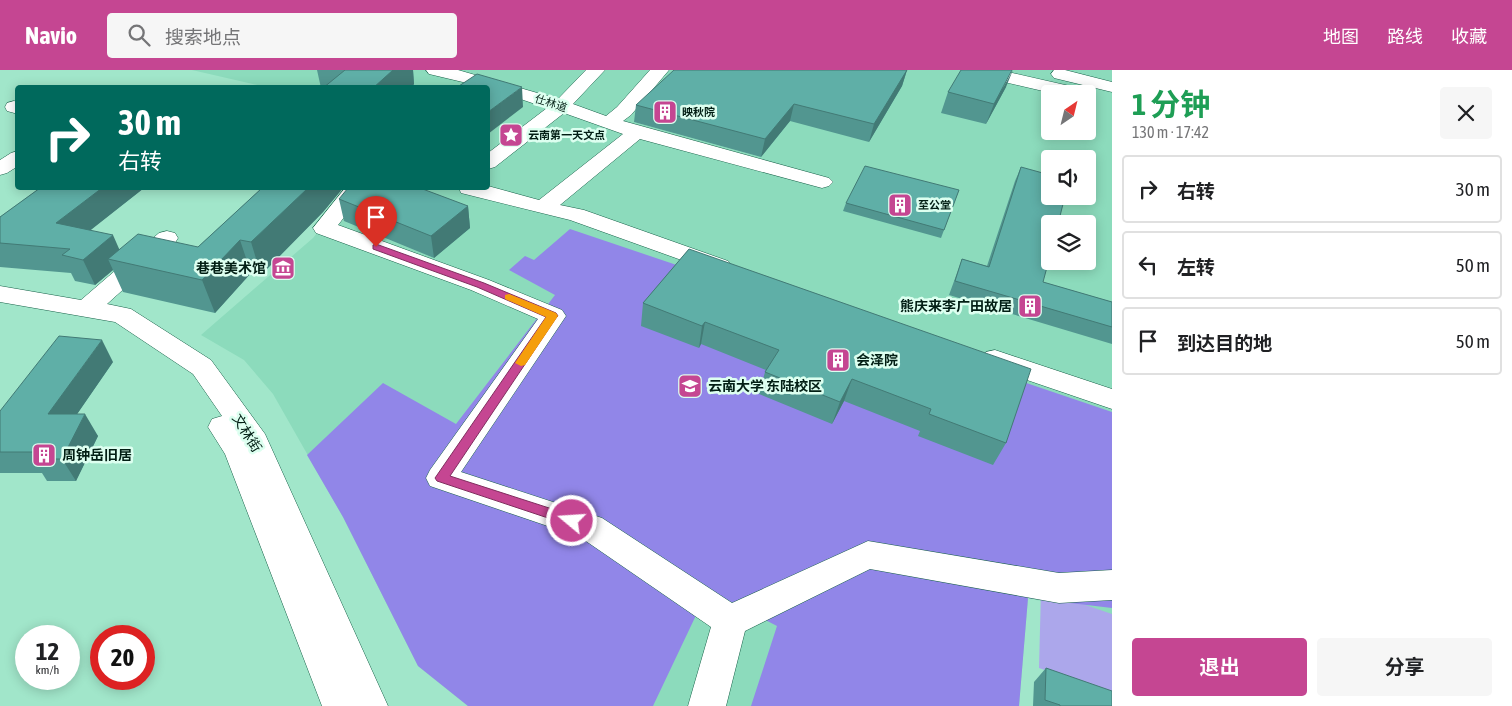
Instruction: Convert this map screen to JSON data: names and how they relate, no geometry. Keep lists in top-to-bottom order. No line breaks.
{"streets":{"street":["仕林道","文林街"]},"places":{"building":["映秋院","至公堂","熊庆来李广田故居","会泽院","周钟岳旧居"],"place":["云南第一天文点"],"museum":["巷巷美术馆"],"school or university":["云南大学 东陆校区"]},"north":"top right","page":{"header":"Navio","search":"搜索地点","nav":["地图","路线","收藏"],"heading":["1 分钟","130 m · 17:42"],"turn":["30 m","右转"],"list":[{"name":"右转","value":"30 m"},{"name":"左转","value":"50 m"},{"name":"到达目的地","value":"50 m"}],"speed":"12 km/h","limit":"20","buttons":["退出","分享"]}}
